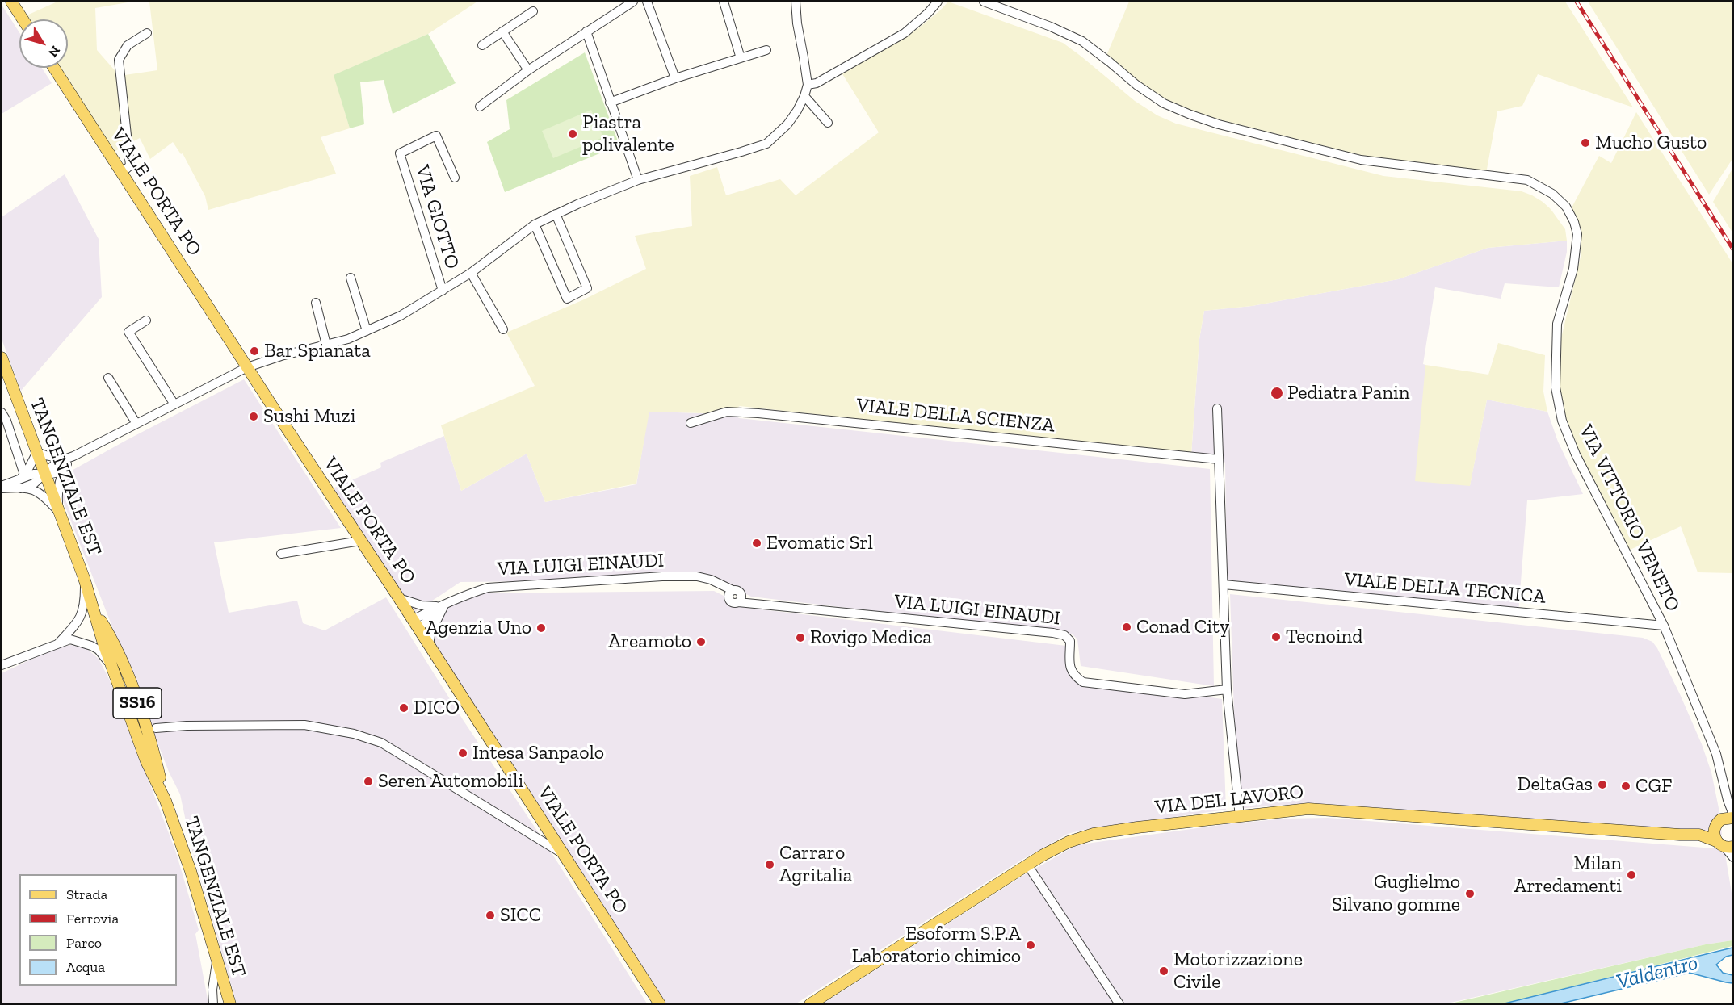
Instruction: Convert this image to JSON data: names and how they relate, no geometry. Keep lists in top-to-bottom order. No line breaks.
{"streets":{"main road":["VIALE PORTA PO","TANGENZIALE EST","SS16","VIA DEL LAVORO"],"street":["VIA GIOTTO","VIALE DELLA SCIENZA","VIA VITTORIO VENETO","VIA LUIGI EINAUDI","VIALE DELLA TECNICA"]},"crossings":[["VIALE PORTA PO","VIA GIOTTO"],["VIALE PORTA PO","VIA LUIGI EINAUDI"],["VIA GIOTTO","TANGENZIALE EST"],["VIA VITTORIO VENETO","VIALE DELLA TECNICA"]],"water":["Valdentro"],"places":["Piastra polivalente","Mucho Gusto","Bar Spianata","Pediatra Panin","Sushi Muzi","Evomatic Srl","Conad City","Agenzia Uno","Tecnoind","Rovigo Medica","Areamoto","DICO","Intesa Sanpaolo","Seren Automobili","DeltaGas","CGF","Carraro Agritalia","Milan Arredamenti","Guglielmo Silvano gomme","SICC","Esoform S.P.A Laboratorio chimico","Motorizzazione Civile"],"legend":["Strada","Ferrovia","Parco","Acqua"],"north":"bottom right"}
